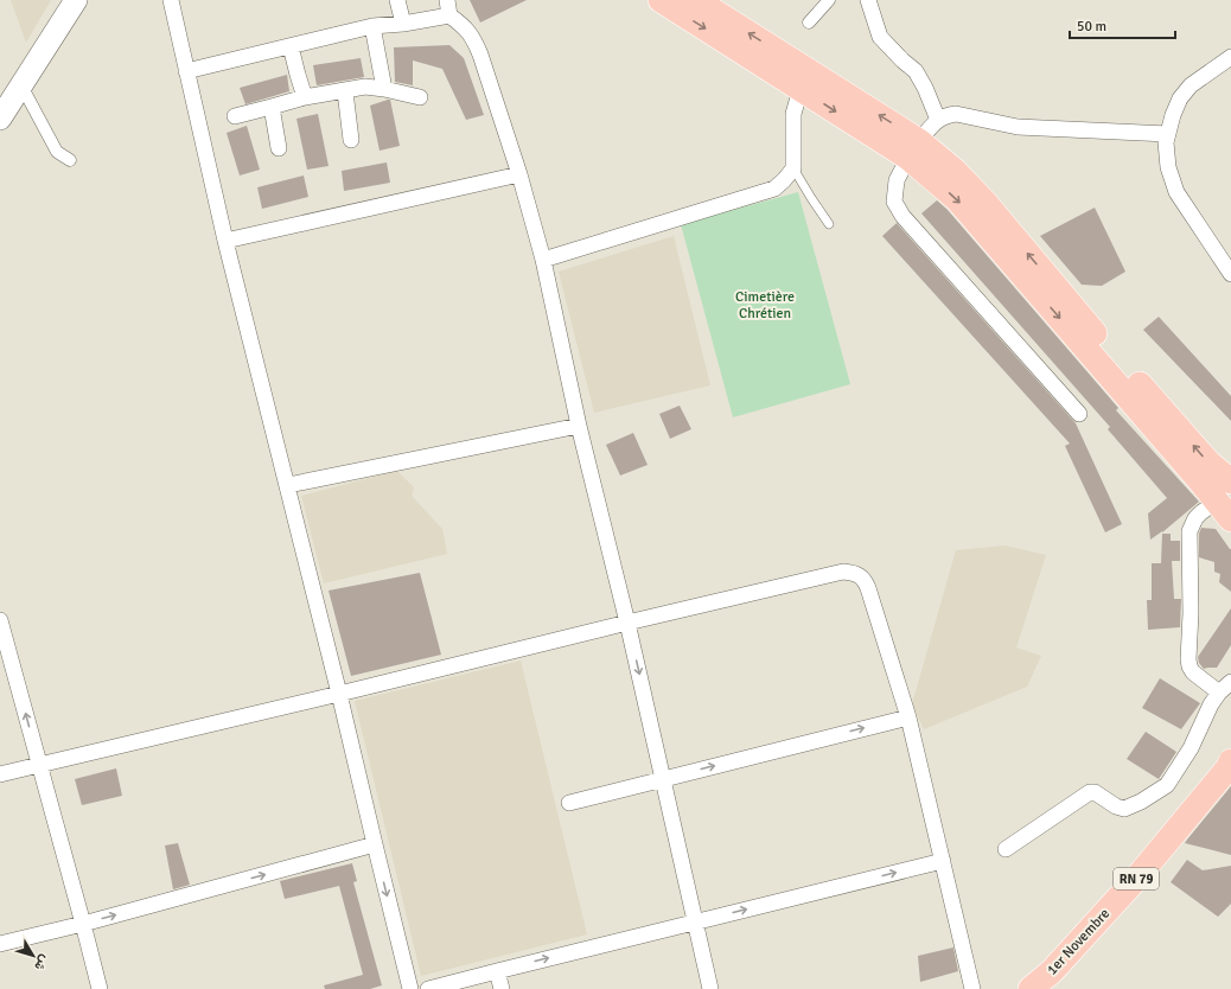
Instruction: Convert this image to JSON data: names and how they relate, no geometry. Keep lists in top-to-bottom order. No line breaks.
{"streets":{"main road":["RN 79","1er Novembre"]},"parks":["Cimetière Chrétien"],"scale_bar":"50 m","north":"bottom right"}
